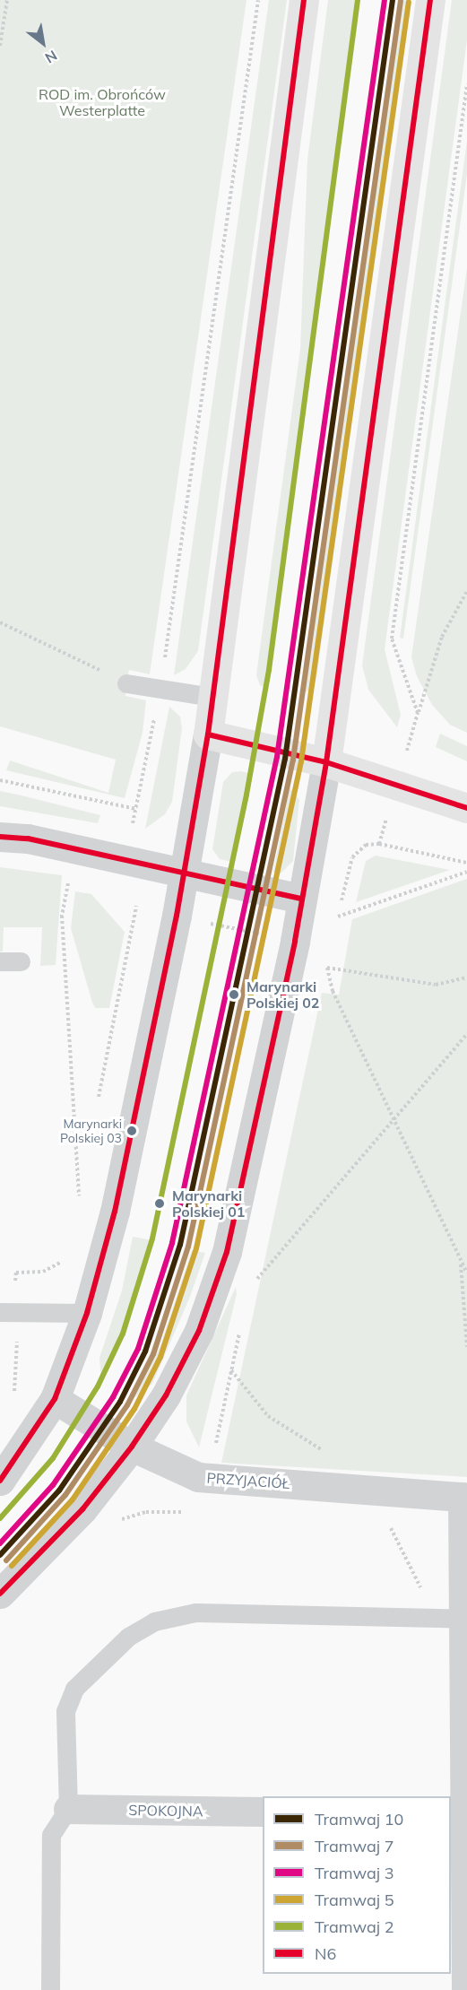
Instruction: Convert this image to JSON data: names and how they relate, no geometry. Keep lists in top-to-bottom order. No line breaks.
{"streets":{"street":["PRZYJACIÓŁ","SPOKOJNA"]},"parks":["ROD im. Obrońców Westerplatte"],"places":["Marynarki Polskiej 02","Marynarki Polskiej 03","Marynarki Polskiej 01"],"lines":["tram line 10","tram line 3","tram line 2","transit line N6","tram line 7","tram line 5"],"legend":["Tramwaj 10","Tramwaj 7","Tramwaj 3","Tramwaj 5","Tramwaj 2","N6"],"north":"bottom right"}
